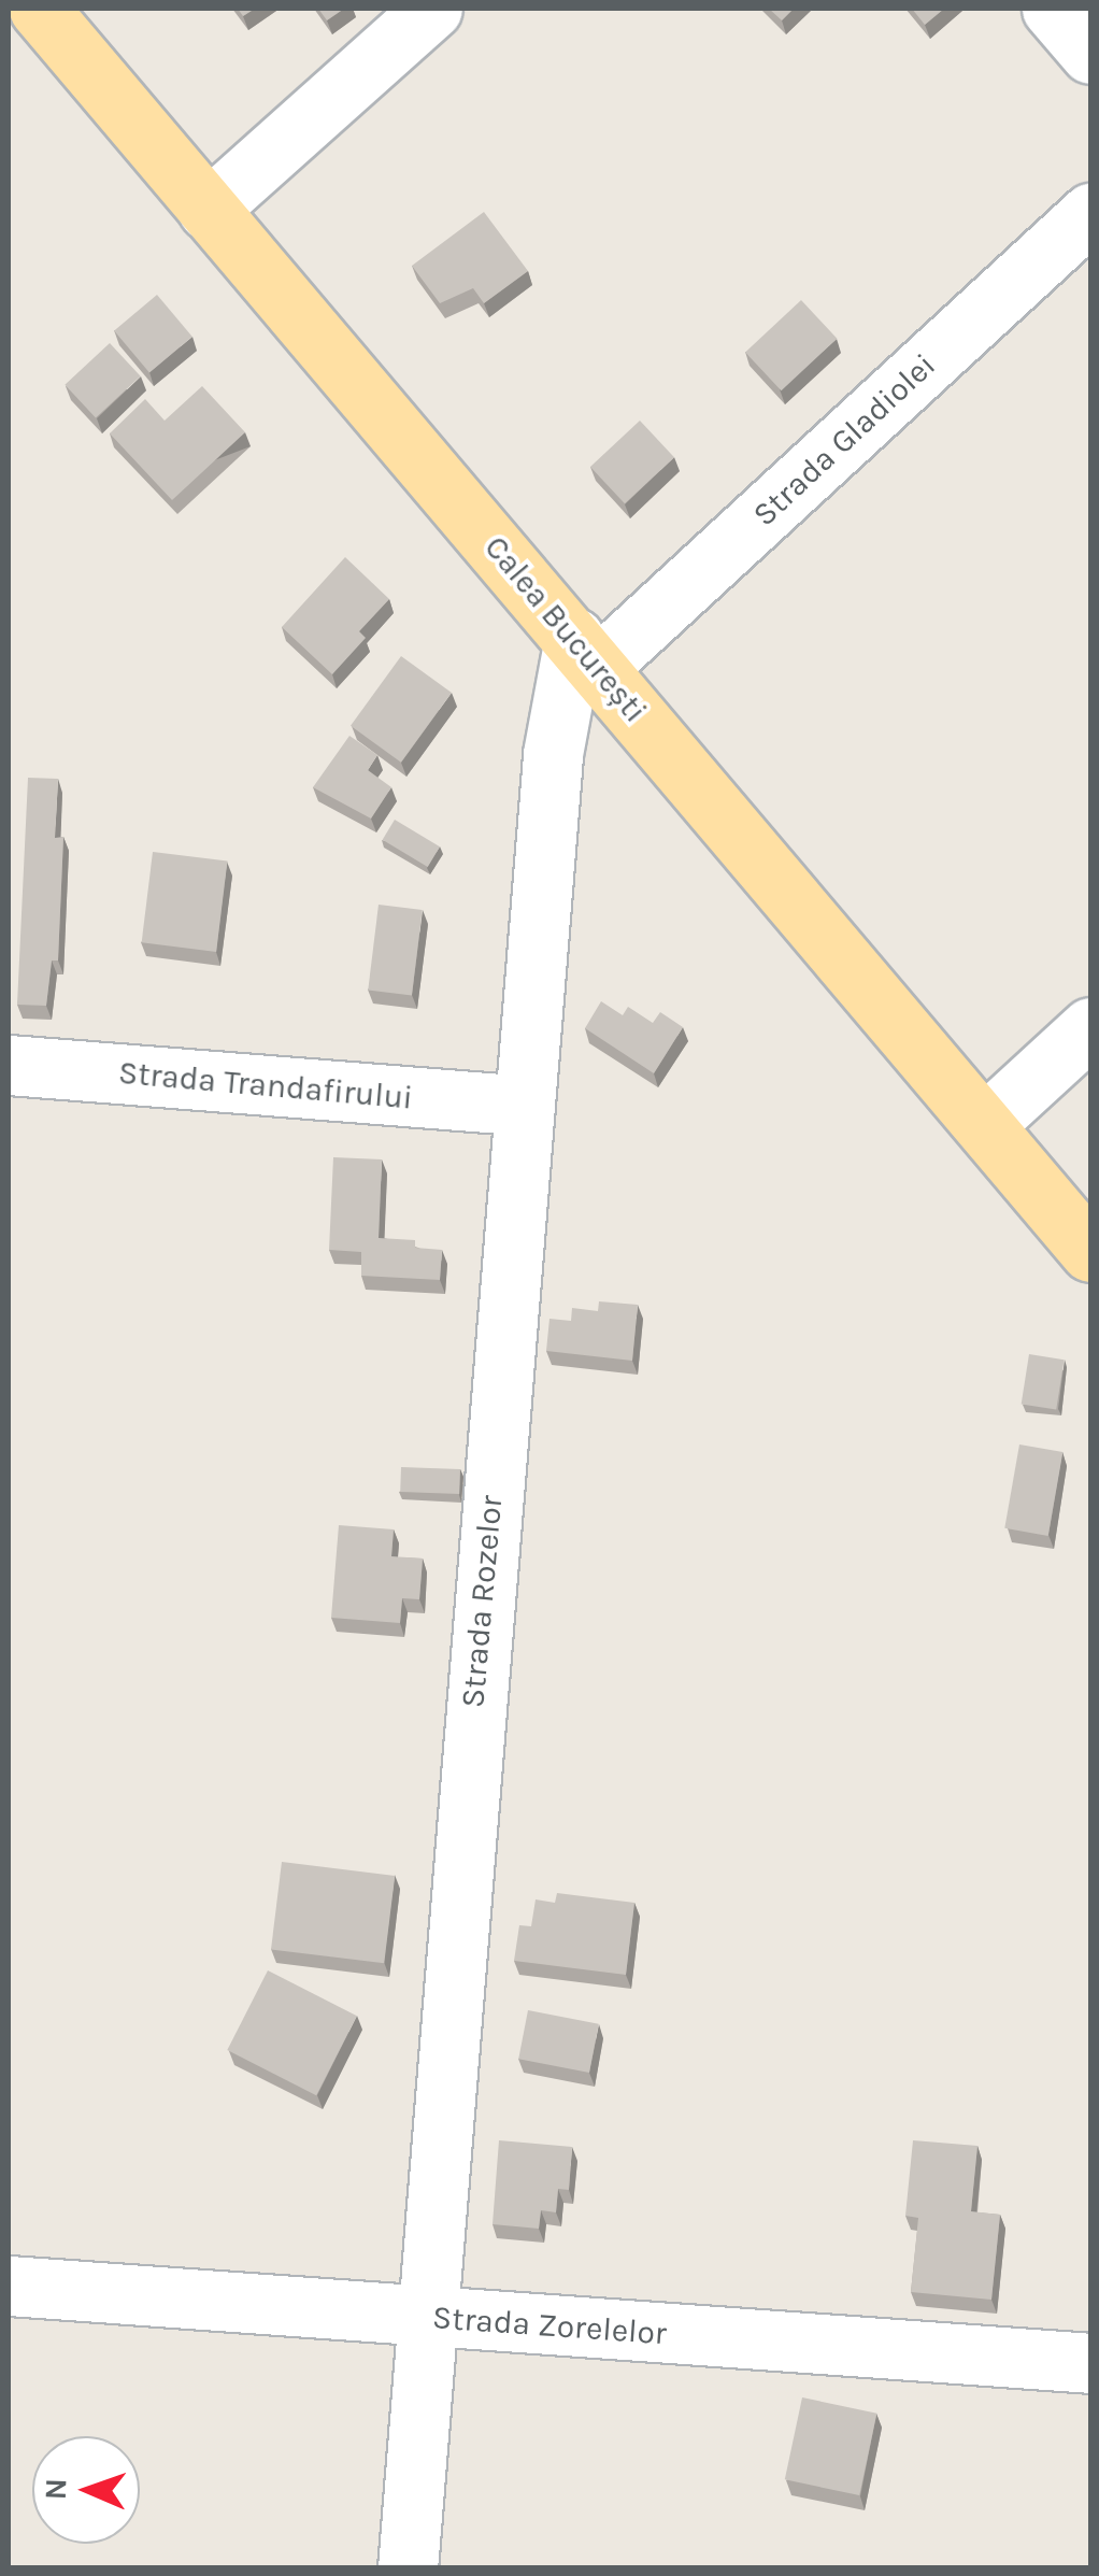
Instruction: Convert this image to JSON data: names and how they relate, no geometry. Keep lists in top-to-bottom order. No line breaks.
{"streets":{"main road":["Calea București"],"street":["Strada Gladiolei","Strada Trandafirului","Strada Rozelor","Strada Zorelelor"]},"crossings":[["Strada Gladiolei","Calea București"],["Strada Gladiolei","Strada Rozelor"],["Calea București","Strada Rozelor"],["Strada Trandafirului","Strada Rozelor"],["Strada Rozelor","Strada Zorelelor"]],"north":"left"}
